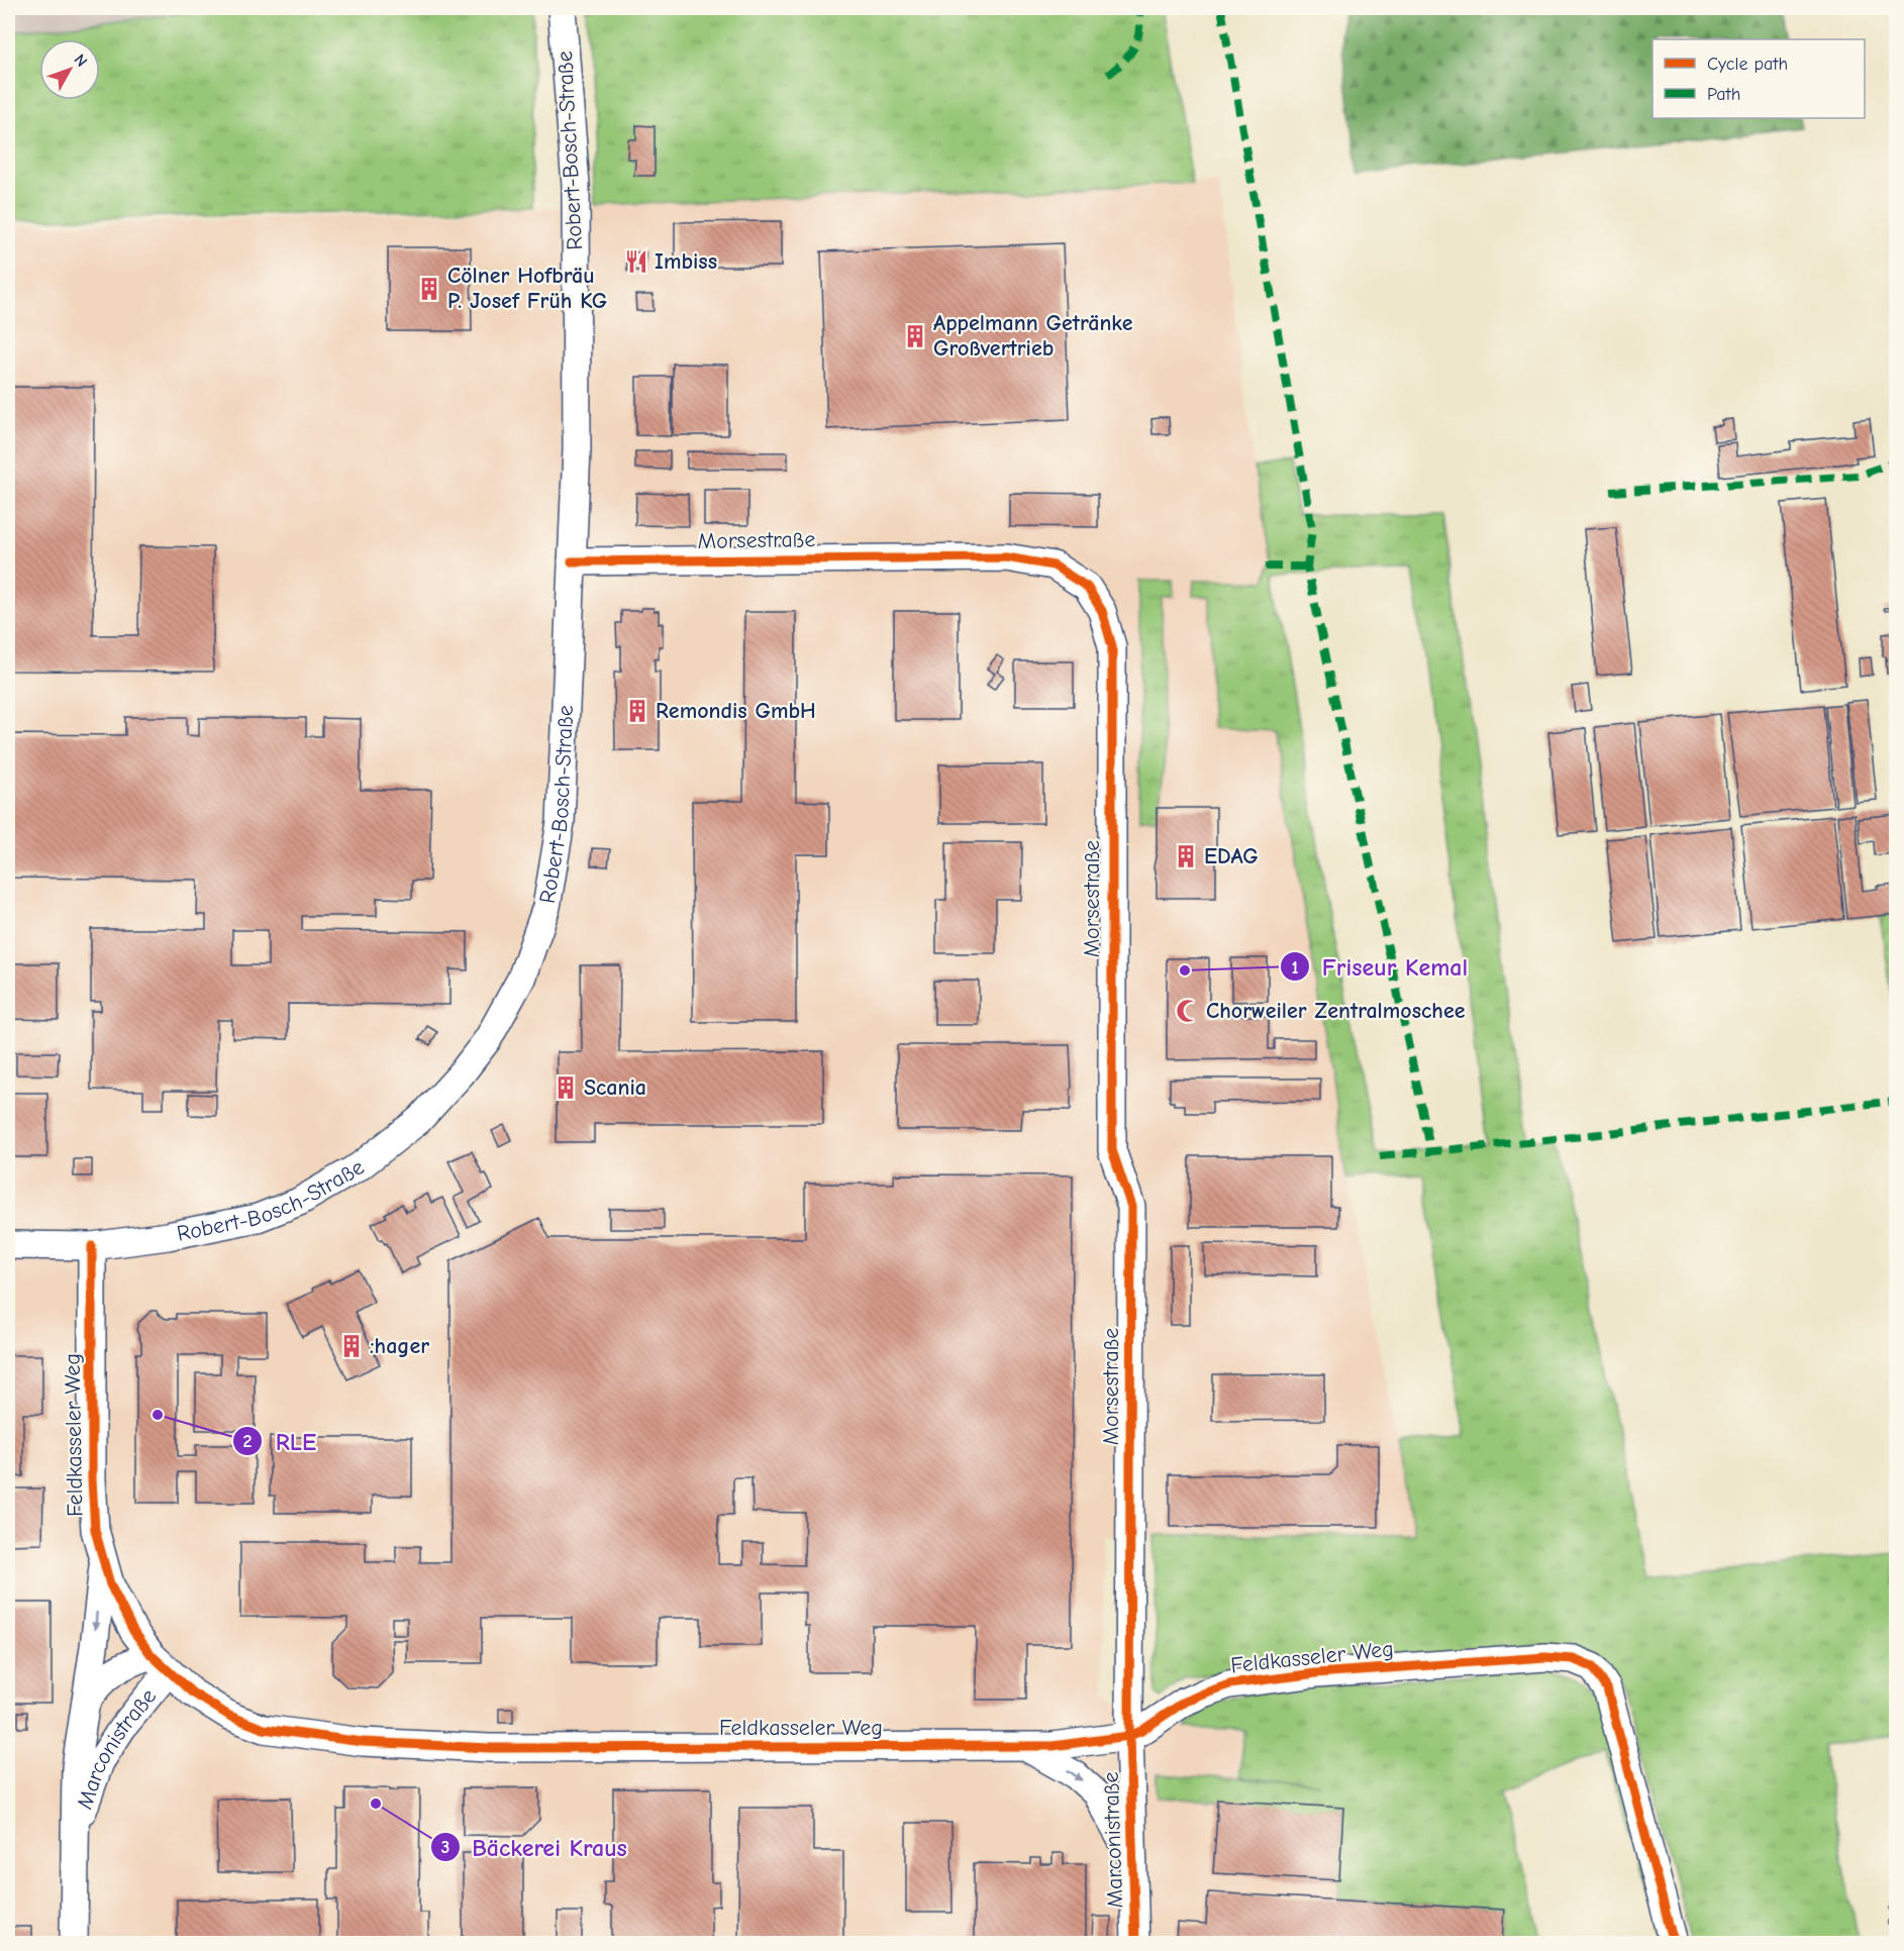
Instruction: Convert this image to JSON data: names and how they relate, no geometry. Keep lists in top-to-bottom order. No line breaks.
{"streets":{"street":["Robert-Bosch-Straße","Morsestraße","Feldkasseler Weg","Marconistraße"]},"crossings":[["Robert-Bosch-Straße","Morsestraße"],["Robert-Bosch-Straße","Feldkasseler Weg"],["Morsestraße","Feldkasseler Weg"],["Morsestraße","Marconistraße"],["Feldkasseler Weg","Marconistraße"]],"places":{"restaurant":["Imbiss"],"building":["Cölner Hofbräu P. Josef Früh KG","Appelmann Getränke Großvertrieb","Remondis GmbH","EDAG","Scania",":hager"],"other":["Friseur Kemal","RLE","Bäckerei Kraus"],"mosque":["Chorweiler Zentralmoschee"]},"legend":["Cycle path","Path"],"north":"top right"}
